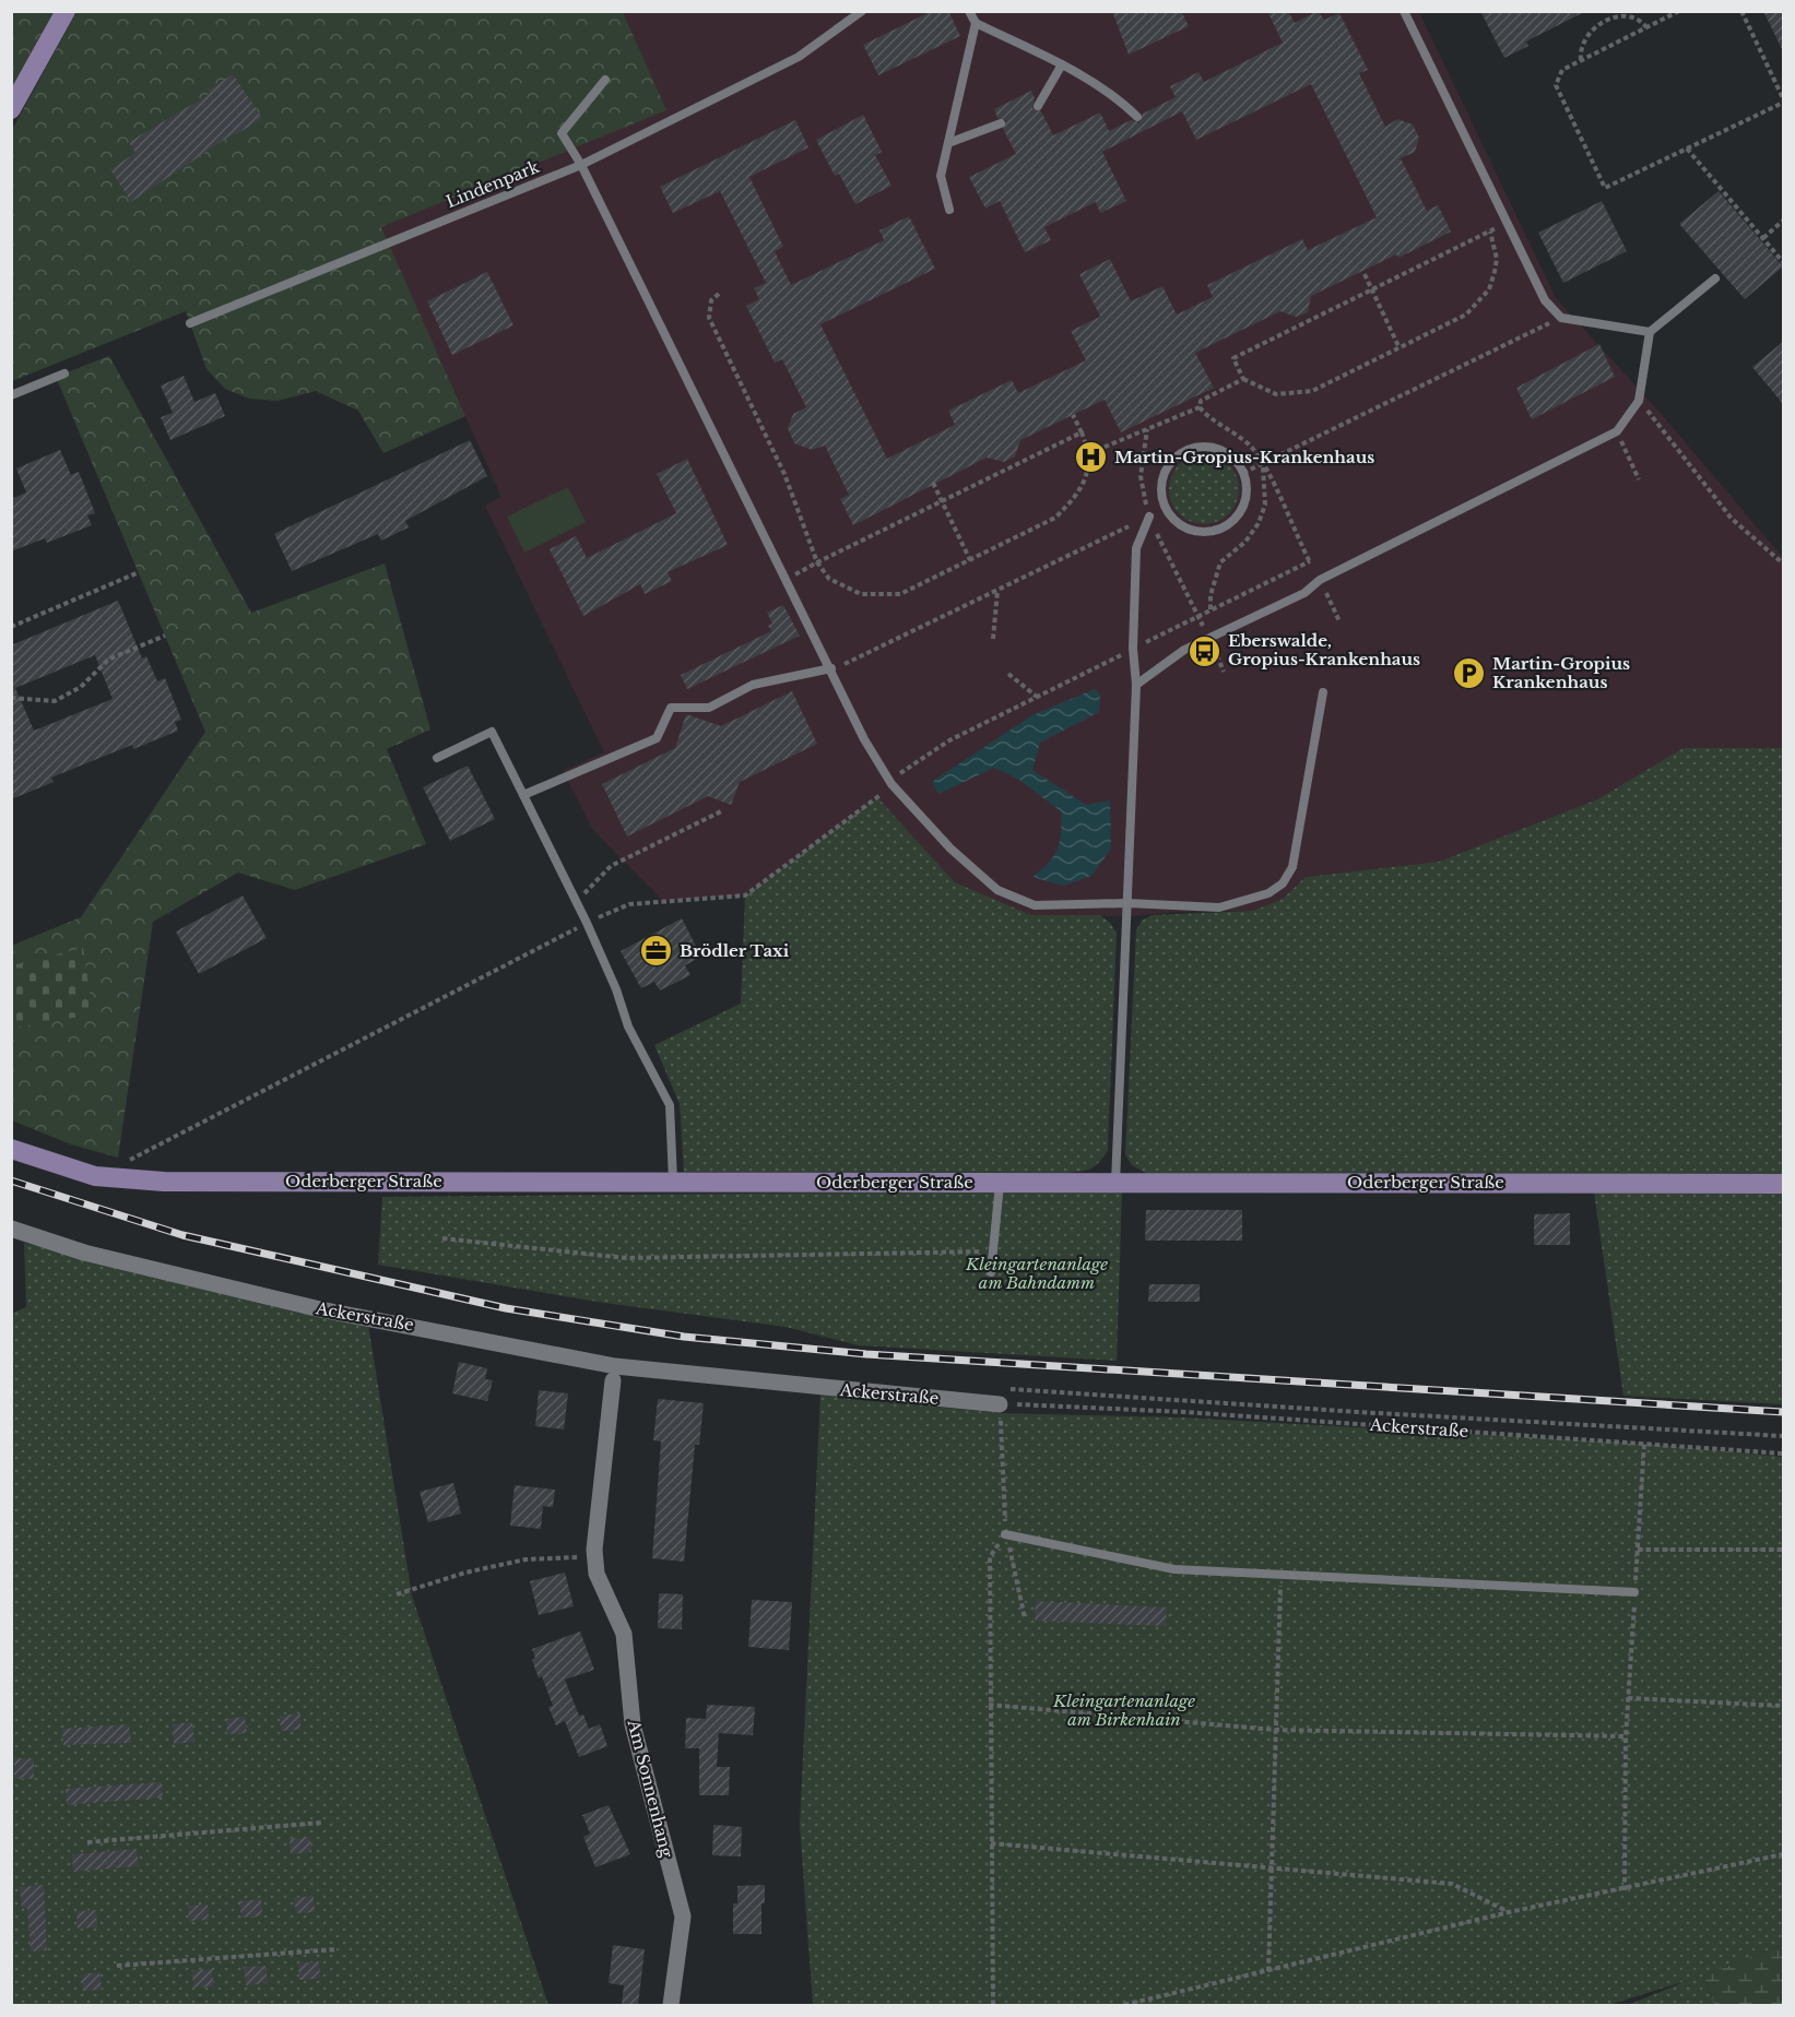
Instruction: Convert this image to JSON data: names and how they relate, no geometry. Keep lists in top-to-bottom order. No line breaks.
{"streets":{"main road":["Oderberger Straße"],"street":["Ackerstraße","Am Sonnenhang"],"lane":["Lindenpark"]},"parks":["Kleingartenanlage am Bahndamm","Kleingartenanlage am Birkenhain"],"places":{"hospital":["Martin-Gropius-Krankenhaus"],"bus stop":["Eberswalde, Gropius-Krankenhaus"],"parking":["Martin-Gropius Krankenhaus"],"office":["Brödler Taxi"]}}
